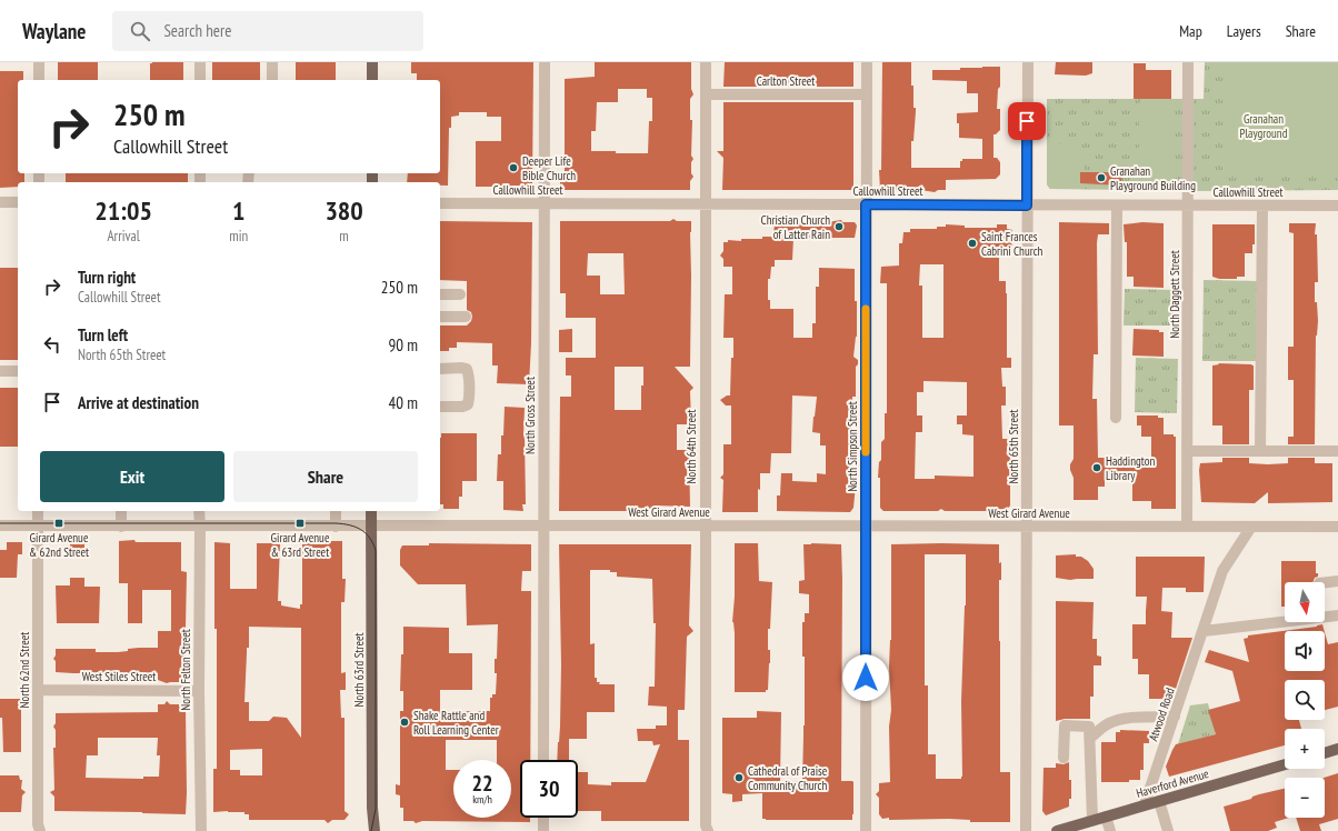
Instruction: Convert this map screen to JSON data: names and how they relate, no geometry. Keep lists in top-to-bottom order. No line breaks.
{"streets":{"main road":["North 63rd Street","Haverford Avenue"],"street":["Carlton Street","Callowhill Street","North Daggett Street","North Gross Street","North 64th Street","North Simpson Street","North 65th Street","West Girard Avenue","North 62nd Street","North Felton Street","West Stiles Street","Atwood Road"]},"crossings":[["Carlton Street","North 64th Street"],["Carlton Street","North Simpson Street"],["Callowhill Street","North Daggett Street"],["Callowhill Street","North Gross Street"],["Callowhill Street","North 64th Street"],["Callowhill Street","North Simpson Street"],["Callowhill Street","North 65th Street"],["North Daggett Street","West Girard Avenue"],["North Gross Street","West Girard Avenue"],["North 64th Street","West Girard Avenue"],["North Simpson Street","West Girard Avenue"],["North 65th Street","West Girard Avenue"],["West Girard Avenue","North 62nd Street"],["West Girard Avenue","North Felton Street"],["West Girard Avenue","North 63rd Street"],["North 62nd Street","West Stiles Street"],["North Felton Street","West Stiles Street"],["Atwood Road","Haverford Avenue"]],"parks":["Granahan Playground"],"places":{"other":["Deeper Life Bible Church","Granahan Playground Building","Christian Church of Latter Rain","Saint Frances Cabrini Church","Haddington Library","Shake Rattle and Roll Learning Center","Cathedral of Praise Community Church"],"transit":["Girard Avenue & 62nd Street","Girard Avenue & 63rd Street"]},"north":"bottom","page":{"header":"Waylane","search":"Search here","nav":["Map","Layers","Share"],"turn":["250 m","Callowhill Street"],"eta":["21:05","Arrival","1","min","380","m"],"list":[{"name":"Turn right","note":"Callowhill Street","value":"250 m"},{"name":"Turn left","note":"North 65th Street","value":"90 m"},{"name":"Arrive at destination","value":"40 m"}],"buttons":["Exit","Share"],"map_buttons":["+","−"],"speed":"22 km/h","limit":"30"}}
